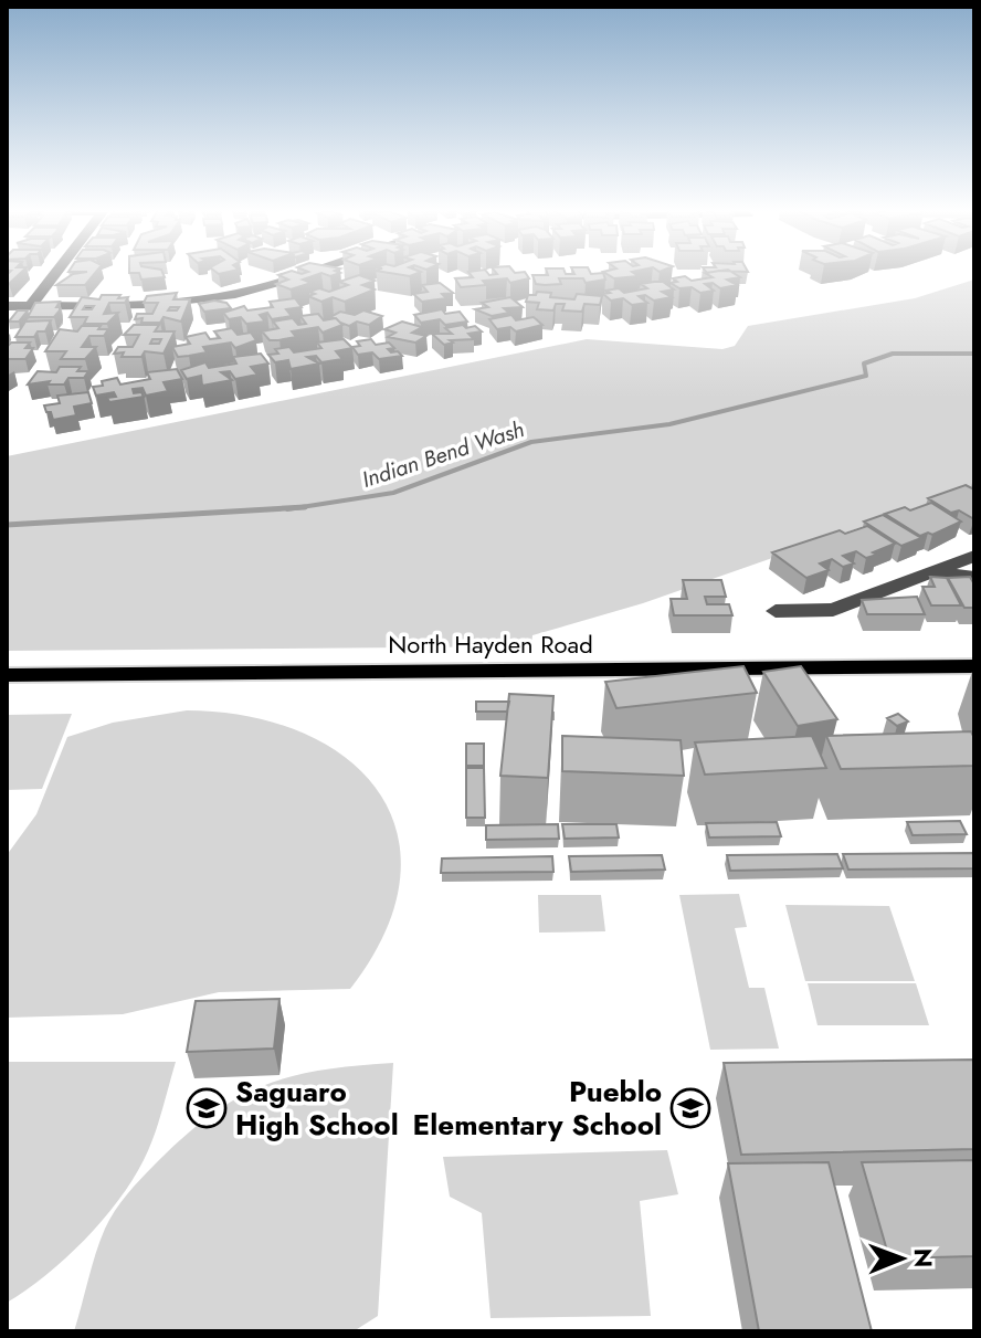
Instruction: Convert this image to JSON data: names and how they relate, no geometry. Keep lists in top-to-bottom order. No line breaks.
{"streets":{"main road":["North Hayden Road"]},"water":["Indian Bend Wash"],"places":{"school or university":["Saguaro High School","Pueblo Elementary School"]},"north":"right"}
